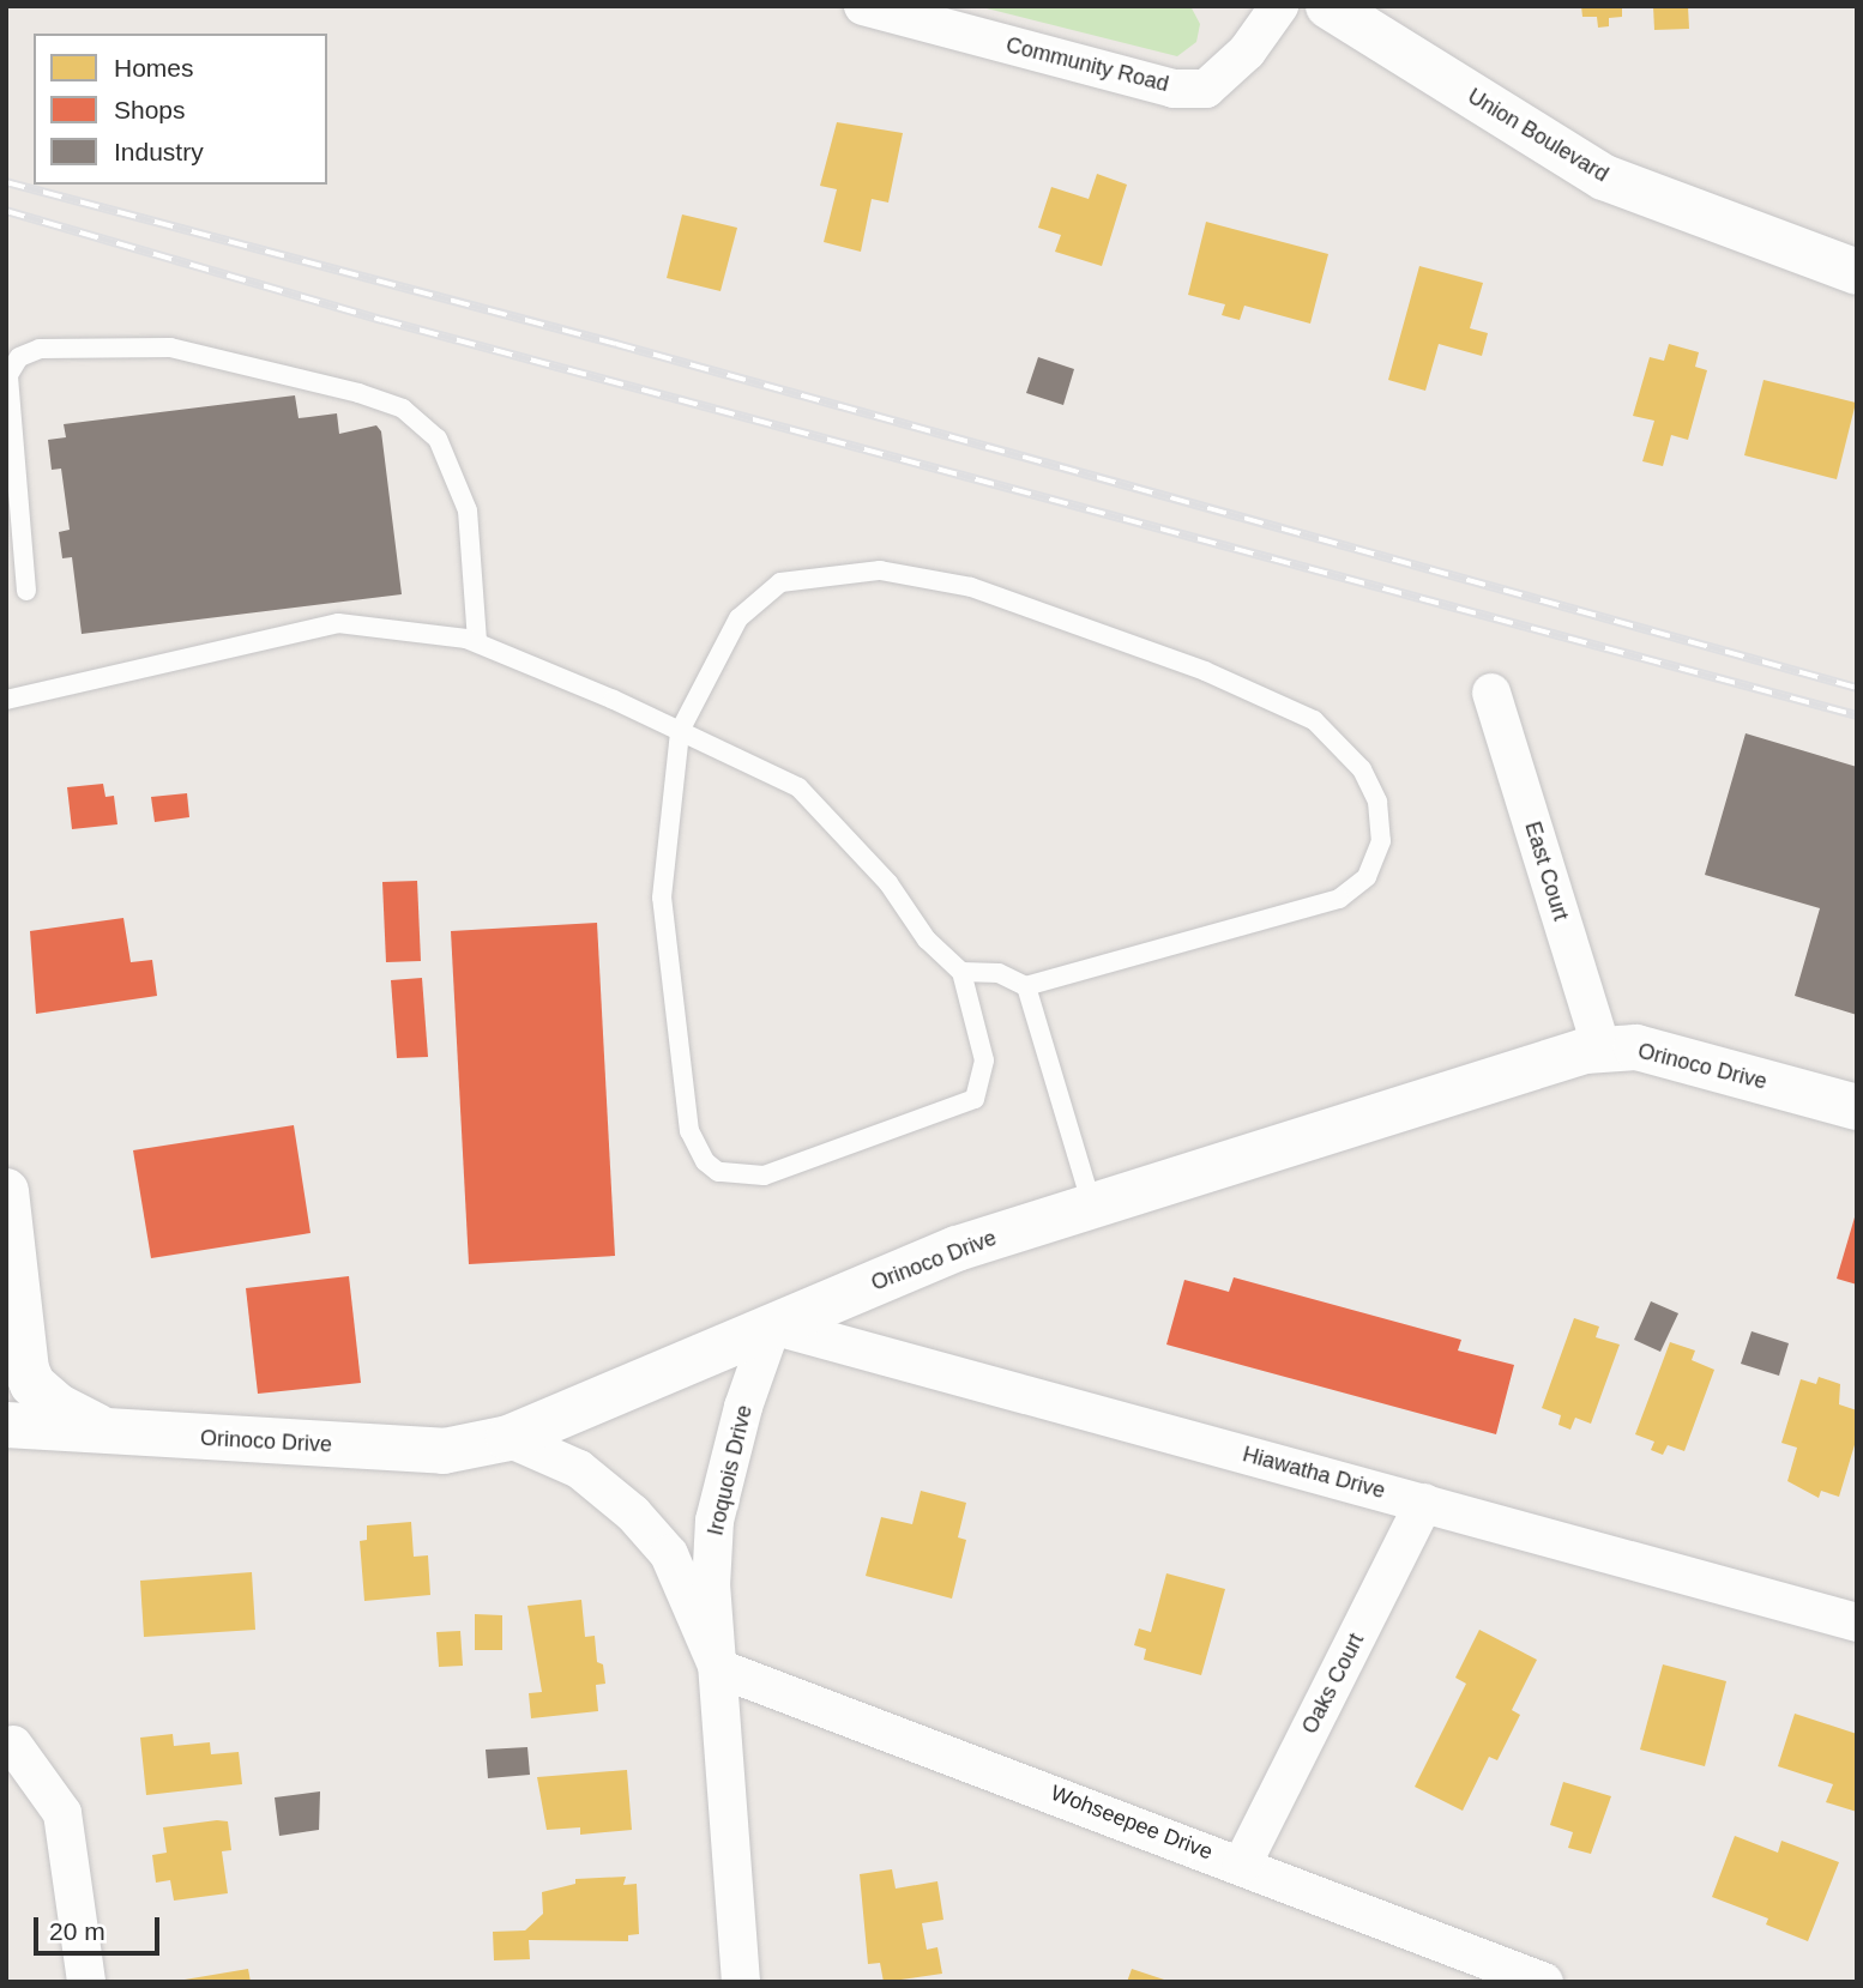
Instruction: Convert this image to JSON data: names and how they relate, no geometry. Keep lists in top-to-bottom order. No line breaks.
{"streets":{"street":["Community Road","Union Boulevard","East Court","Orinoco Drive","Iroquois Drive","Hiawatha Drive","Oaks Court","Wohseepee Drive"]},"crossings":[["East Court","Orinoco Drive"],["Orinoco Drive","Iroquois Drive"],["Orinoco Drive","Hiawatha Drive"],["Iroquois Drive","Hiawatha Drive"],["Iroquois Drive","Wohseepee Drive"],["Hiawatha Drive","Oaks Court"],["Oaks Court","Wohseepee Drive"]],"legend":["Homes","Shops","Industry"],"scale_bar":"20 m"}
